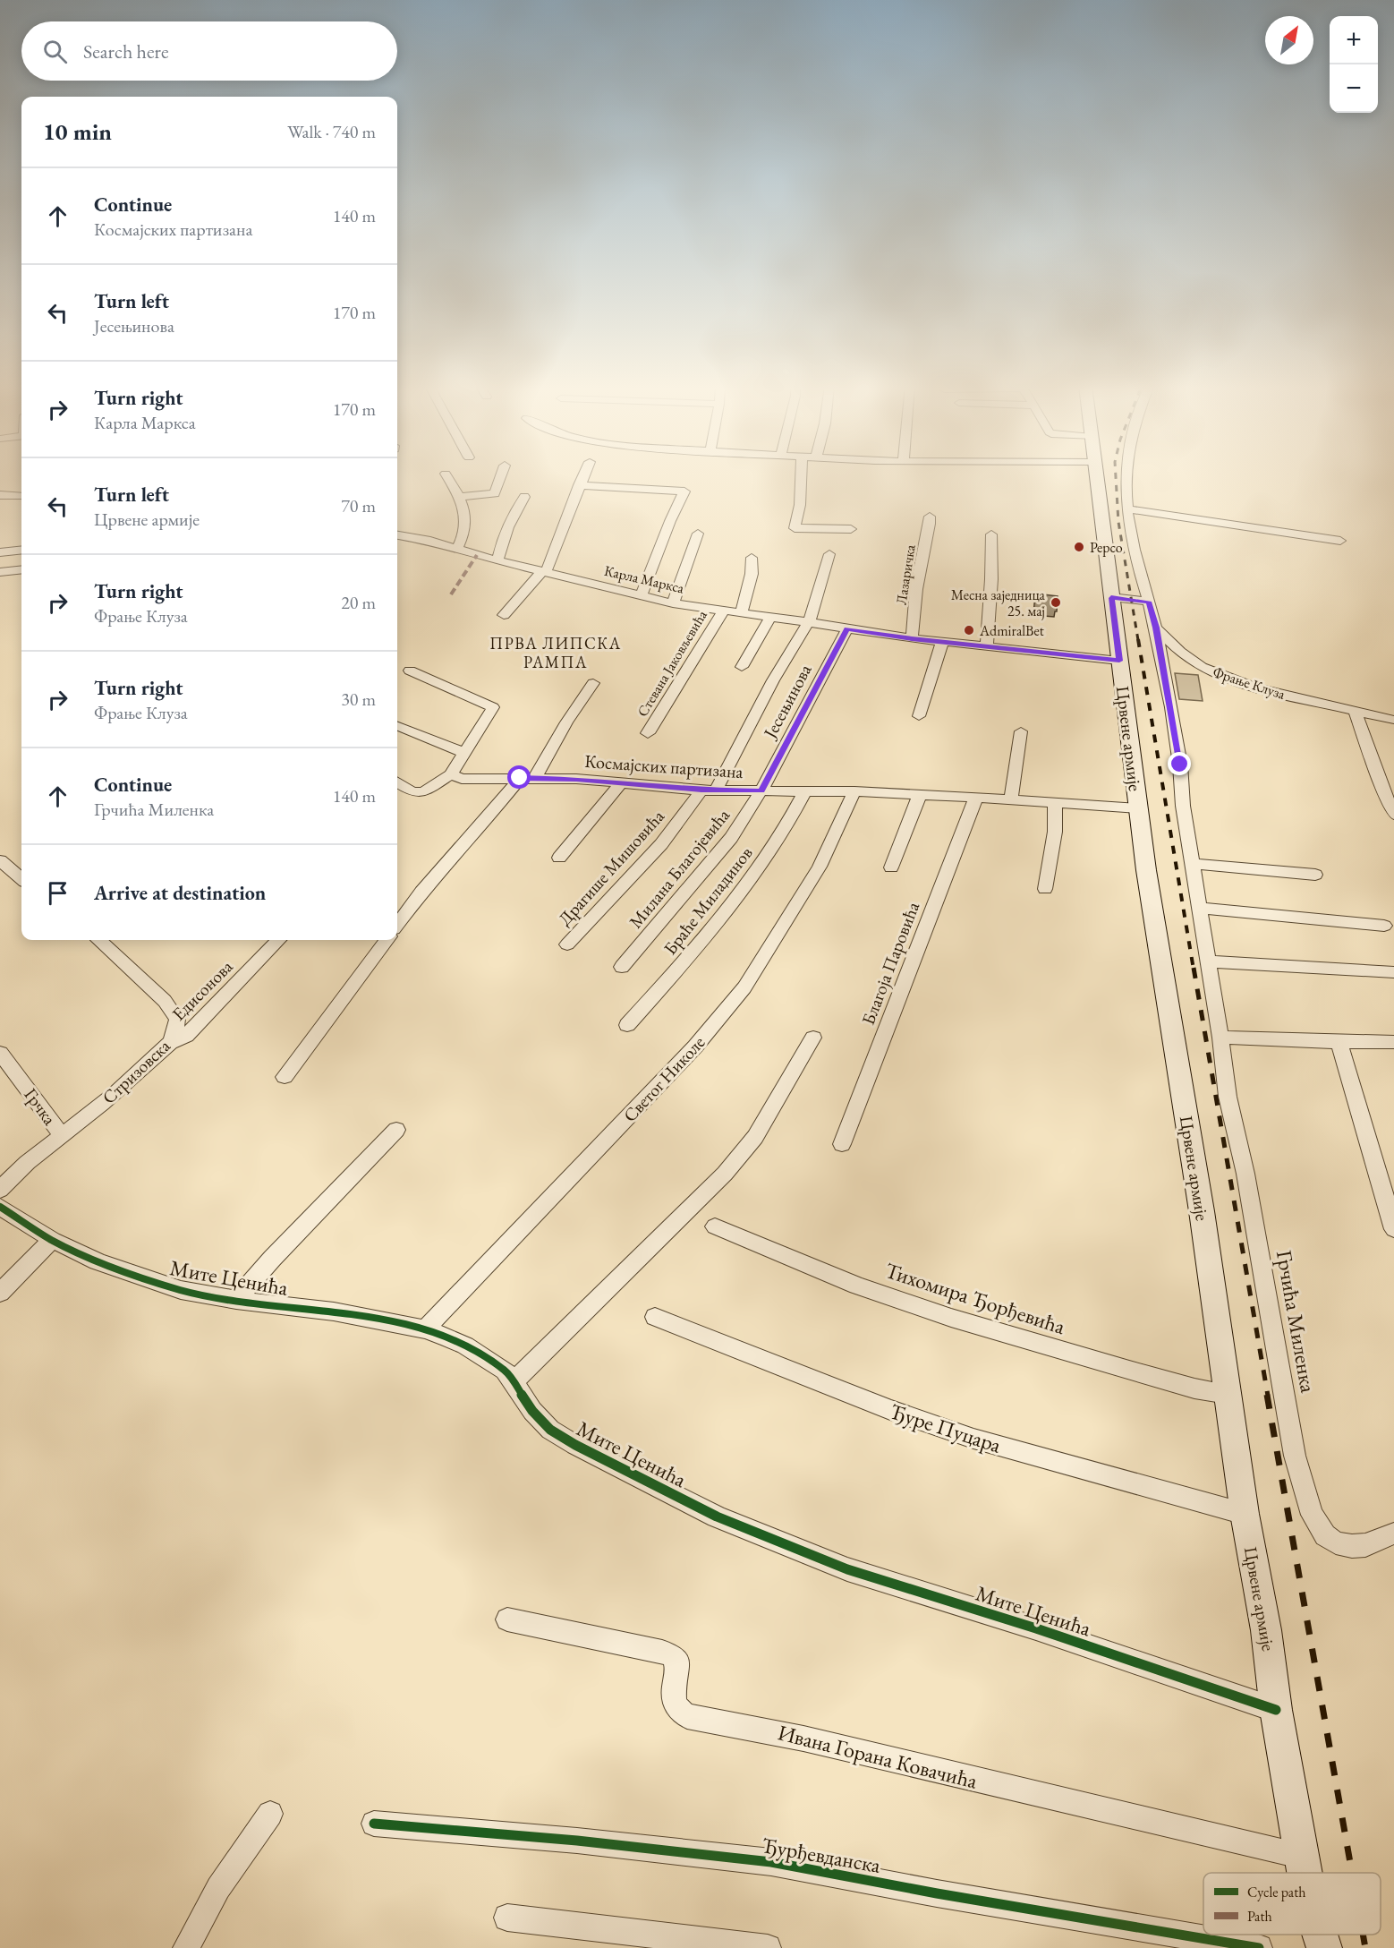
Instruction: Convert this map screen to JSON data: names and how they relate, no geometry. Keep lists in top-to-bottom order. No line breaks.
{"streets":{"main road":["Црвене армије"],"street":["Лазаричка","Карла Маркса","Стевана Јаковљевића","Фрање Клуза","Јесењинова","Космајских партизана","Драгише Мишовића","Милана Благојевића","Браће Миладинов","Благоја Паровића","Едисонова","Стризовска","Светог Николе","Грчка","Мите Ценића","Тихомира Ђорђевића","Грчића Миленка","Ђуре Пуцара","Ивана Горана Ковачића","Ђурђевданска"]},"crossings":[["Лазаричка","Карла Маркса"],["Карла Маркса","Стевана Јаковљевића"],["Карла Маркса","Јесењинова"],["Карла Маркса","Црвене армије"],["Карла Маркса","Драгише Мишовића"],["Фрање Клуза","Грчића Миленка"],["Јесењинова","Космајских партизана"],["Јесењинова","Милана Благојевића"],["Црвене армије","Космајских партизана"],["Црвене армије","Мите Ценића"],["Црвене армије","Тихомира Ђорђевића"],["Црвене армије","Ђуре Пуцара"],["Црвене армије","Ивана Горана Ковачића"],["Космајских партизана","Драгише Мишовића"],["Космајских партизана","Милана Благојевића"],["Космајских партизана","Браће Миладинов"],["Космајских партизана","Благоја Паровића"],["Космајских партизана","Светог Николе"],["Едисонова","Стризовска"],["Стризовска","Грчка"],["Светог Николе","Мите Ценића"]],"districts":["ПРВА ЛИПСКА РАМПА"],"places":["Pepco","Месна заједница 25. мај","AdmiralBet"],"legend":["Cycle path","Path"],"north":"top right","page":{"map_buttons":["+","−"],"search":"Search here","heading":["10 min","Walk · 740 m"],"list":[["Continue","Космајских партизана","140 m"],["Turn left","Јесењинова","170 m"],["Turn right","Карла Маркса","170 m"],["Turn left","Црвене армије","70 m"],["Turn right","Фрање Клуза","20 m"],["Turn right","Фрање Клуза","30 m"],["Continue","Грчића Миленка","140 m"],"Arrive at destination"]}}
